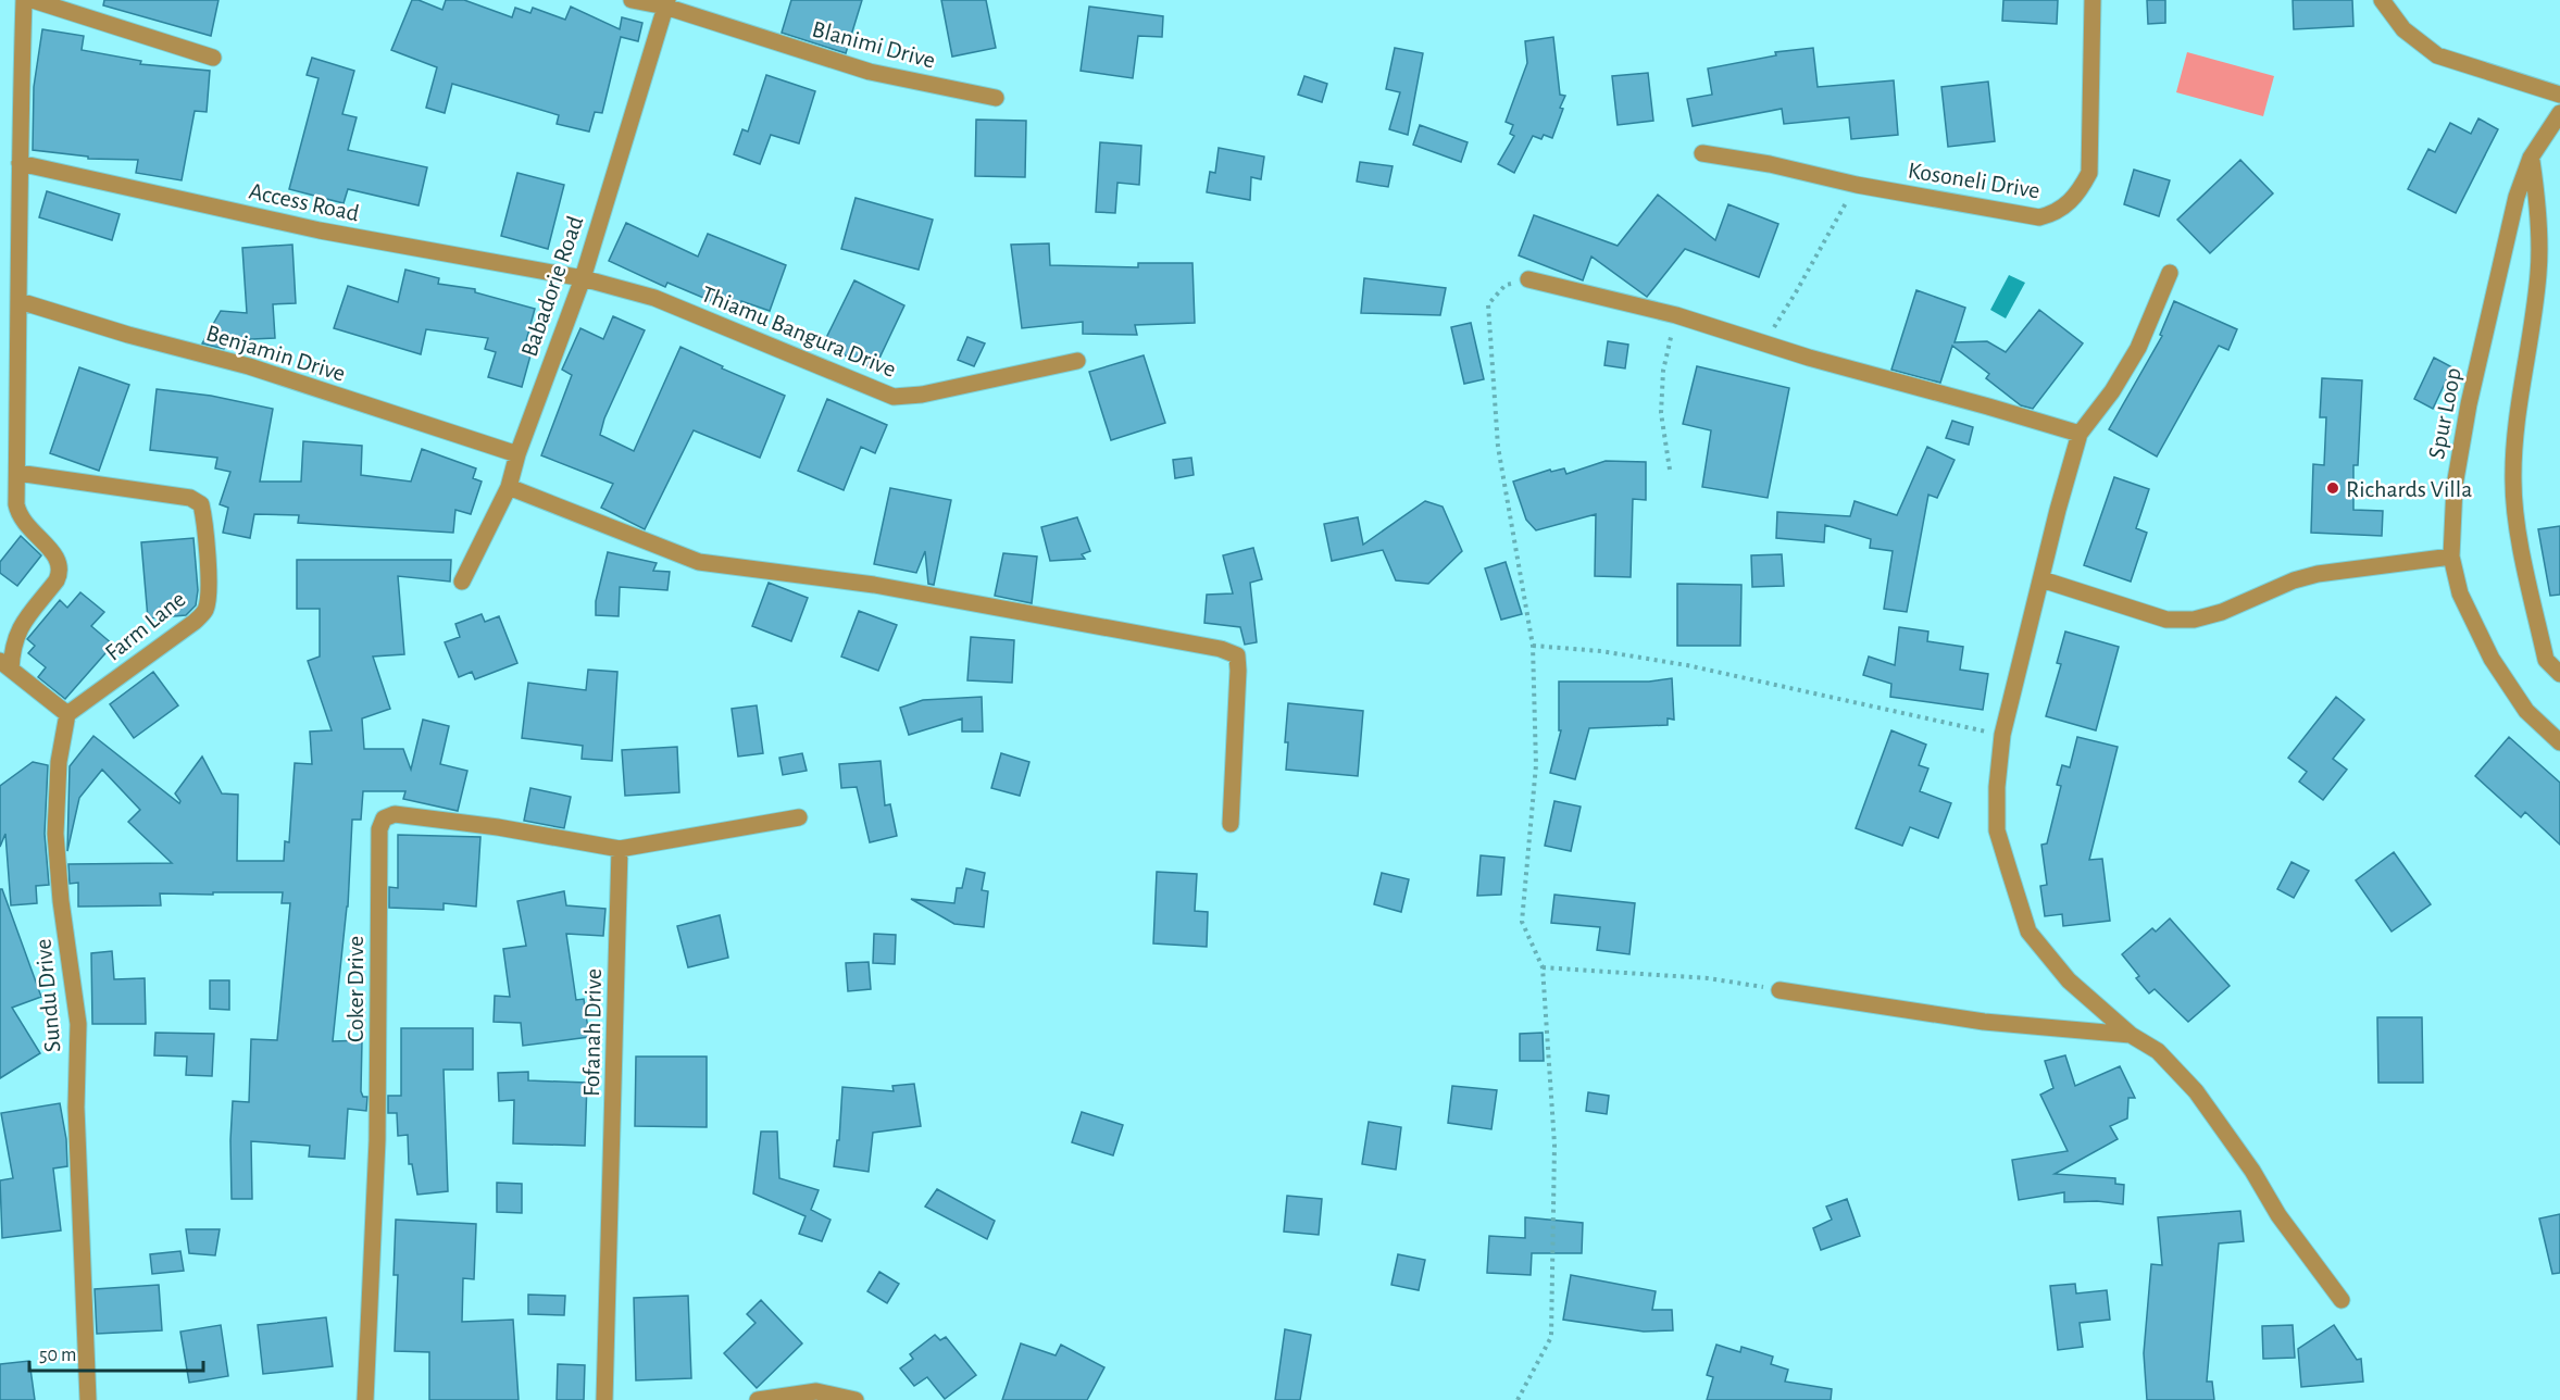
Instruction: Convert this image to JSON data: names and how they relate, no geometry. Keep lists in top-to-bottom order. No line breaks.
{"streets":{"street":["Blanimi Drive","Kosoneli Drive","Access Road","Babadorie Road","Thiamu Bangura Drive","Benjamin Drive","Spur Loop","Farm Lane","Coker Drive","Sundu Drive","Fofanah Drive"]},"crossings":[["Blanimi Drive","Babadorie Road"],["Access Road","Babadorie Road"],["Access Road","Thiamu Bangura Drive"],["Babadorie Road","Thiamu Bangura Drive"],["Babadorie Road","Benjamin Drive"],["Farm Lane","Sundu Drive"],["Coker Drive","Fofanah Drive"]],"places":["Richards Villa"],"scale_bar":"50 m"}
